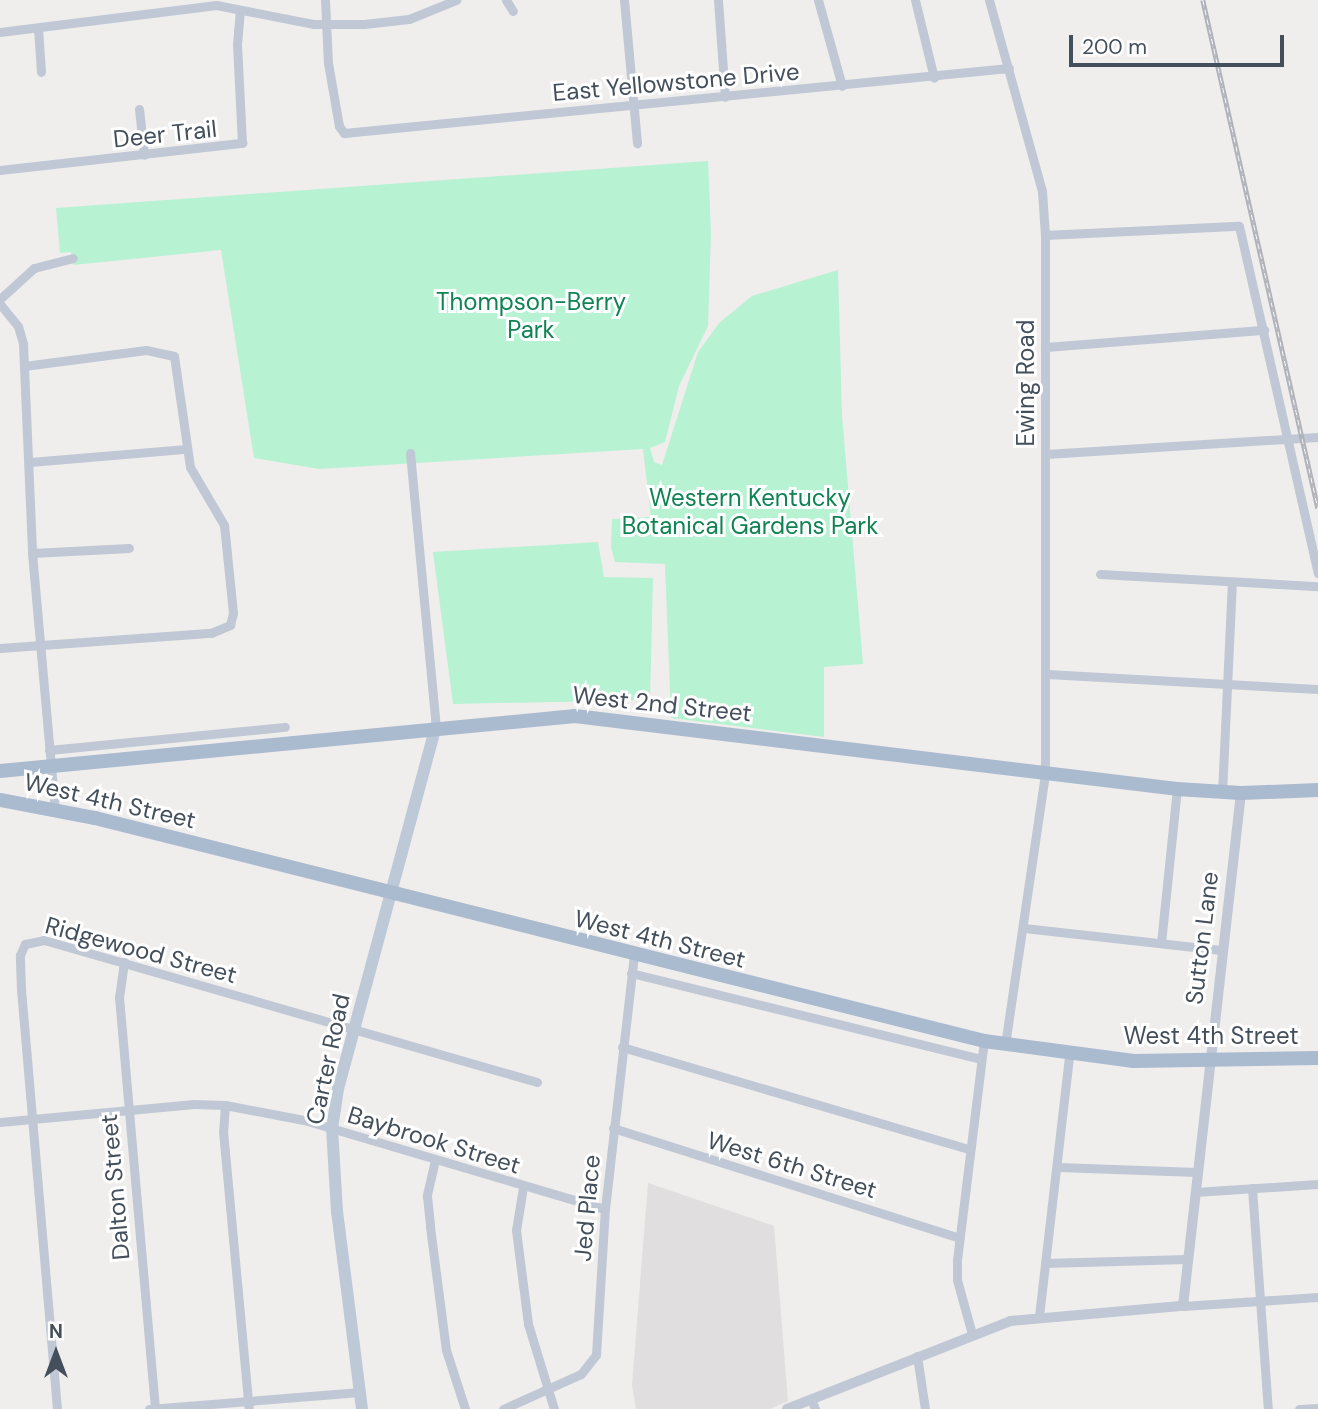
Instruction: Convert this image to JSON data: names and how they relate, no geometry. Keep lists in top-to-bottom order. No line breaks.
{"streets":{"main road":["West 2nd Street","West 4th Street","Carter Road"],"street":["East Yellowstone Drive","Deer Trail","Ewing Road","Sutton Lane","Ridgewood Street","Baybrook Street","West 6th Street","Dalton Street","Jed Place"]},"crossings":[["East Yellowstone Drive","Ewing Road"],["Ewing Road","West 2nd Street"],["Ewing Road","West 4th Street"],["West 2nd Street","Sutton Lane"],["West 2nd Street","Carter Road"],["West 4th Street","Sutton Lane"],["West 4th Street","Carter Road"],["West 4th Street","Jed Place"],["Ridgewood Street","Carter Road"],["Ridgewood Street","Baybrook Street"],["Ridgewood Street","Dalton Street"],["Carter Road","Baybrook Street"],["Baybrook Street","Dalton Street"],["Baybrook Street","Jed Place"],["West 6th Street","Jed Place"]],"parks":["Thompson-Berry Park","Western Kentucky Botanical Gardens Park"],"scale_bar":"200 m","north":"top"}
